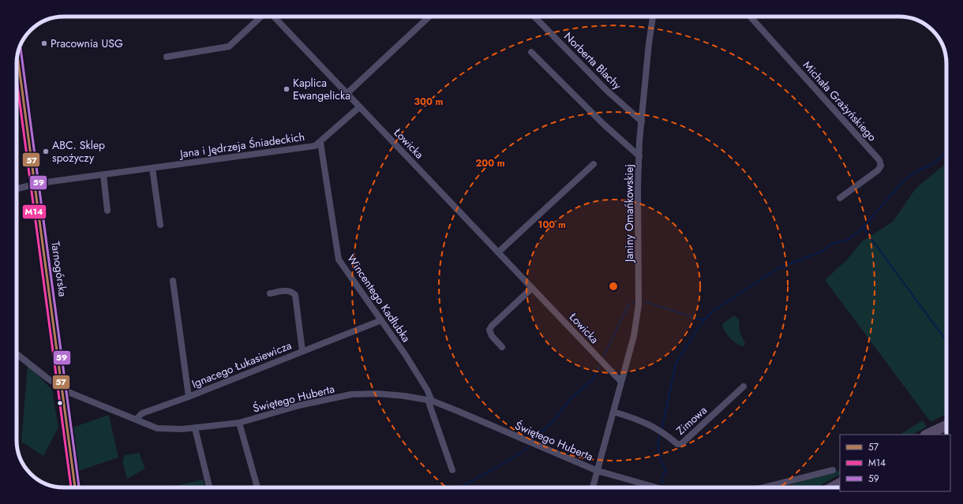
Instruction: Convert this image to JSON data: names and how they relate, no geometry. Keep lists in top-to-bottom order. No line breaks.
{"streets":{"main road":["Tarnogórska"],"street":["Norberta Blachy","Michała Grażyńskiego","Łowicka","Jana i Jędrzeja Śniadeckich","Janiny Omańkowskiej","Wincentego Kadłubka","Ignacego Łukasiewicza","Świętego Huberta","Zimowa"]},"crossings":[["Norberta Blachy","Janiny Omańkowskiej"],["Łowicka","Jana i Jędrzeja Śniadeckich"],["Łowicka","Janiny Omańkowskiej"],["Jana i Jędrzeja Śniadeckich","Tarnogórska"],["Jana i Jędrzeja Śniadeckich","Wincentego Kadłubka"],["Janiny Omańkowskiej","Świętego Huberta"],["Janiny Omańkowskiej","Zimowa"],["Tarnogórska","Świętego Huberta"],["Wincentego Kadłubka","Ignacego Łukasiewicza"],["Wincentego Kadłubka","Świętego Huberta"],["Ignacego Łukasiewicza","Świętego Huberta"]],"places":["Pracownia USG","Kaplica Ewangelicka","ABC. Sklep spożyczy"],"lines":["transit line 59","transit line 57","transit line M14"],"legend":["57","M14","59"],"rings":["300 m","200 m","100 m"]}
